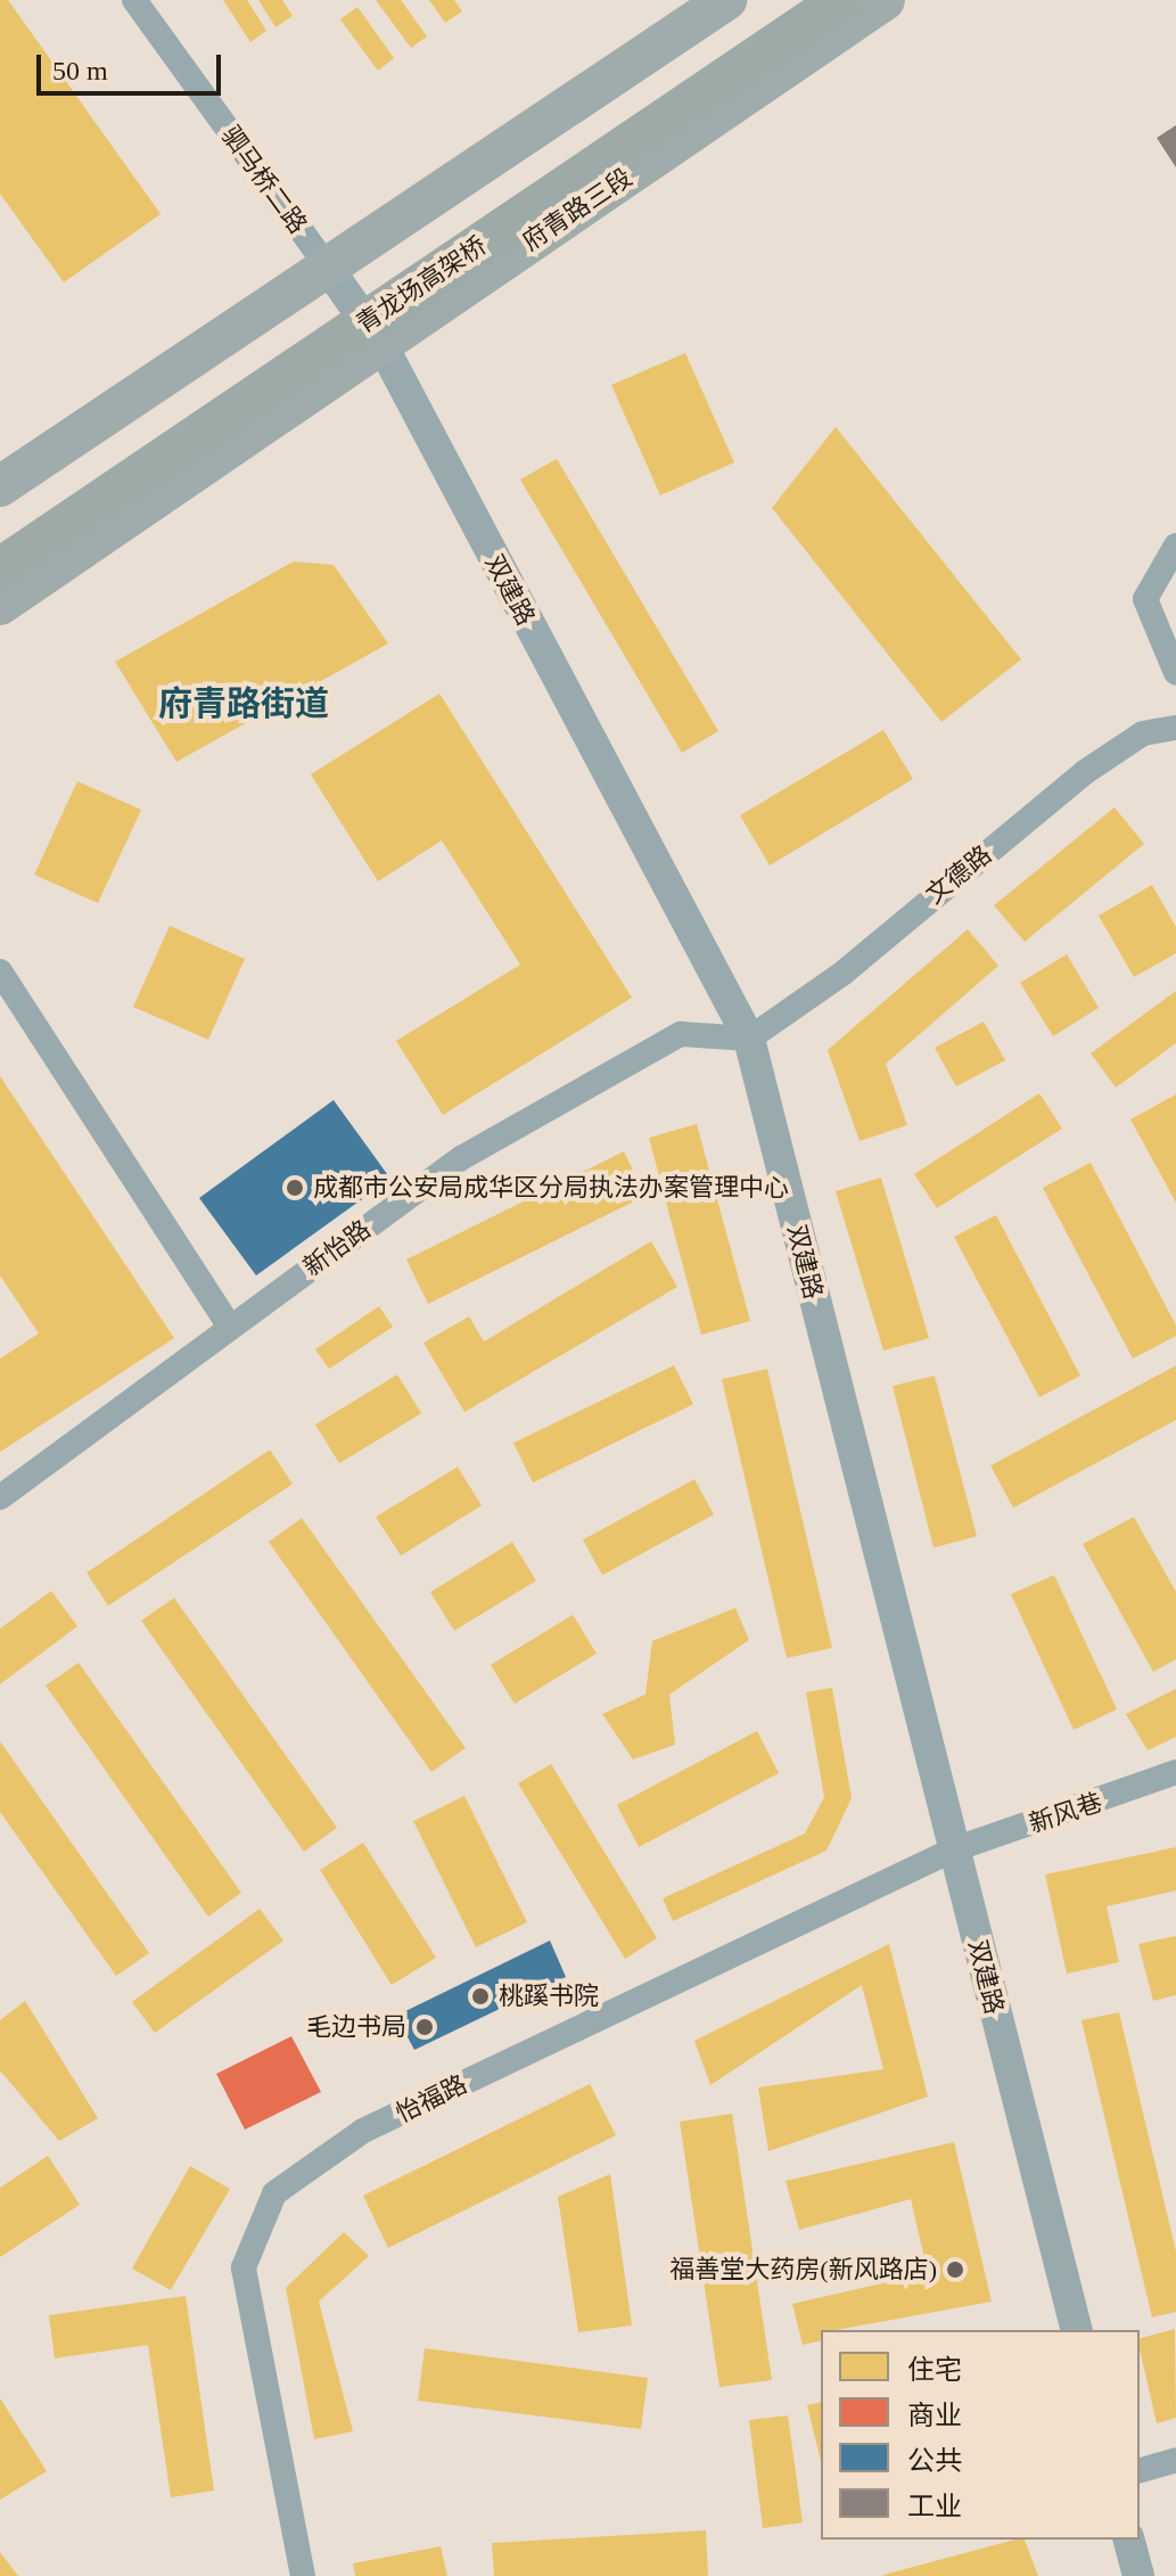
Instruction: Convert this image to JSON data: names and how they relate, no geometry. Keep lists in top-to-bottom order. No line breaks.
{"streets":{"highway":["青龙场高架桥"],"main road":["府青路三段"],"street":["驷马桥二路","双建路","文德路","新怡路","新风巷","怡福路"]},"crossings":[["驷马桥二路","双建路"],["府青路三段","双建路"],["双建路","文德路"],["双建路","新怡路"],["双建路","新风巷"],["双建路","怡福路"],["文德路","新怡路"],["新风巷","怡福路"]],"districts":["府青路街道"],"places":["成都市公安局成华区分局执法办案管理中心","桃蹊书院","毛边书局","福善堂大药房(新风路店)"],"legend":["住宅","商业","公共","工业"],"scale_bar":"50 m"}
